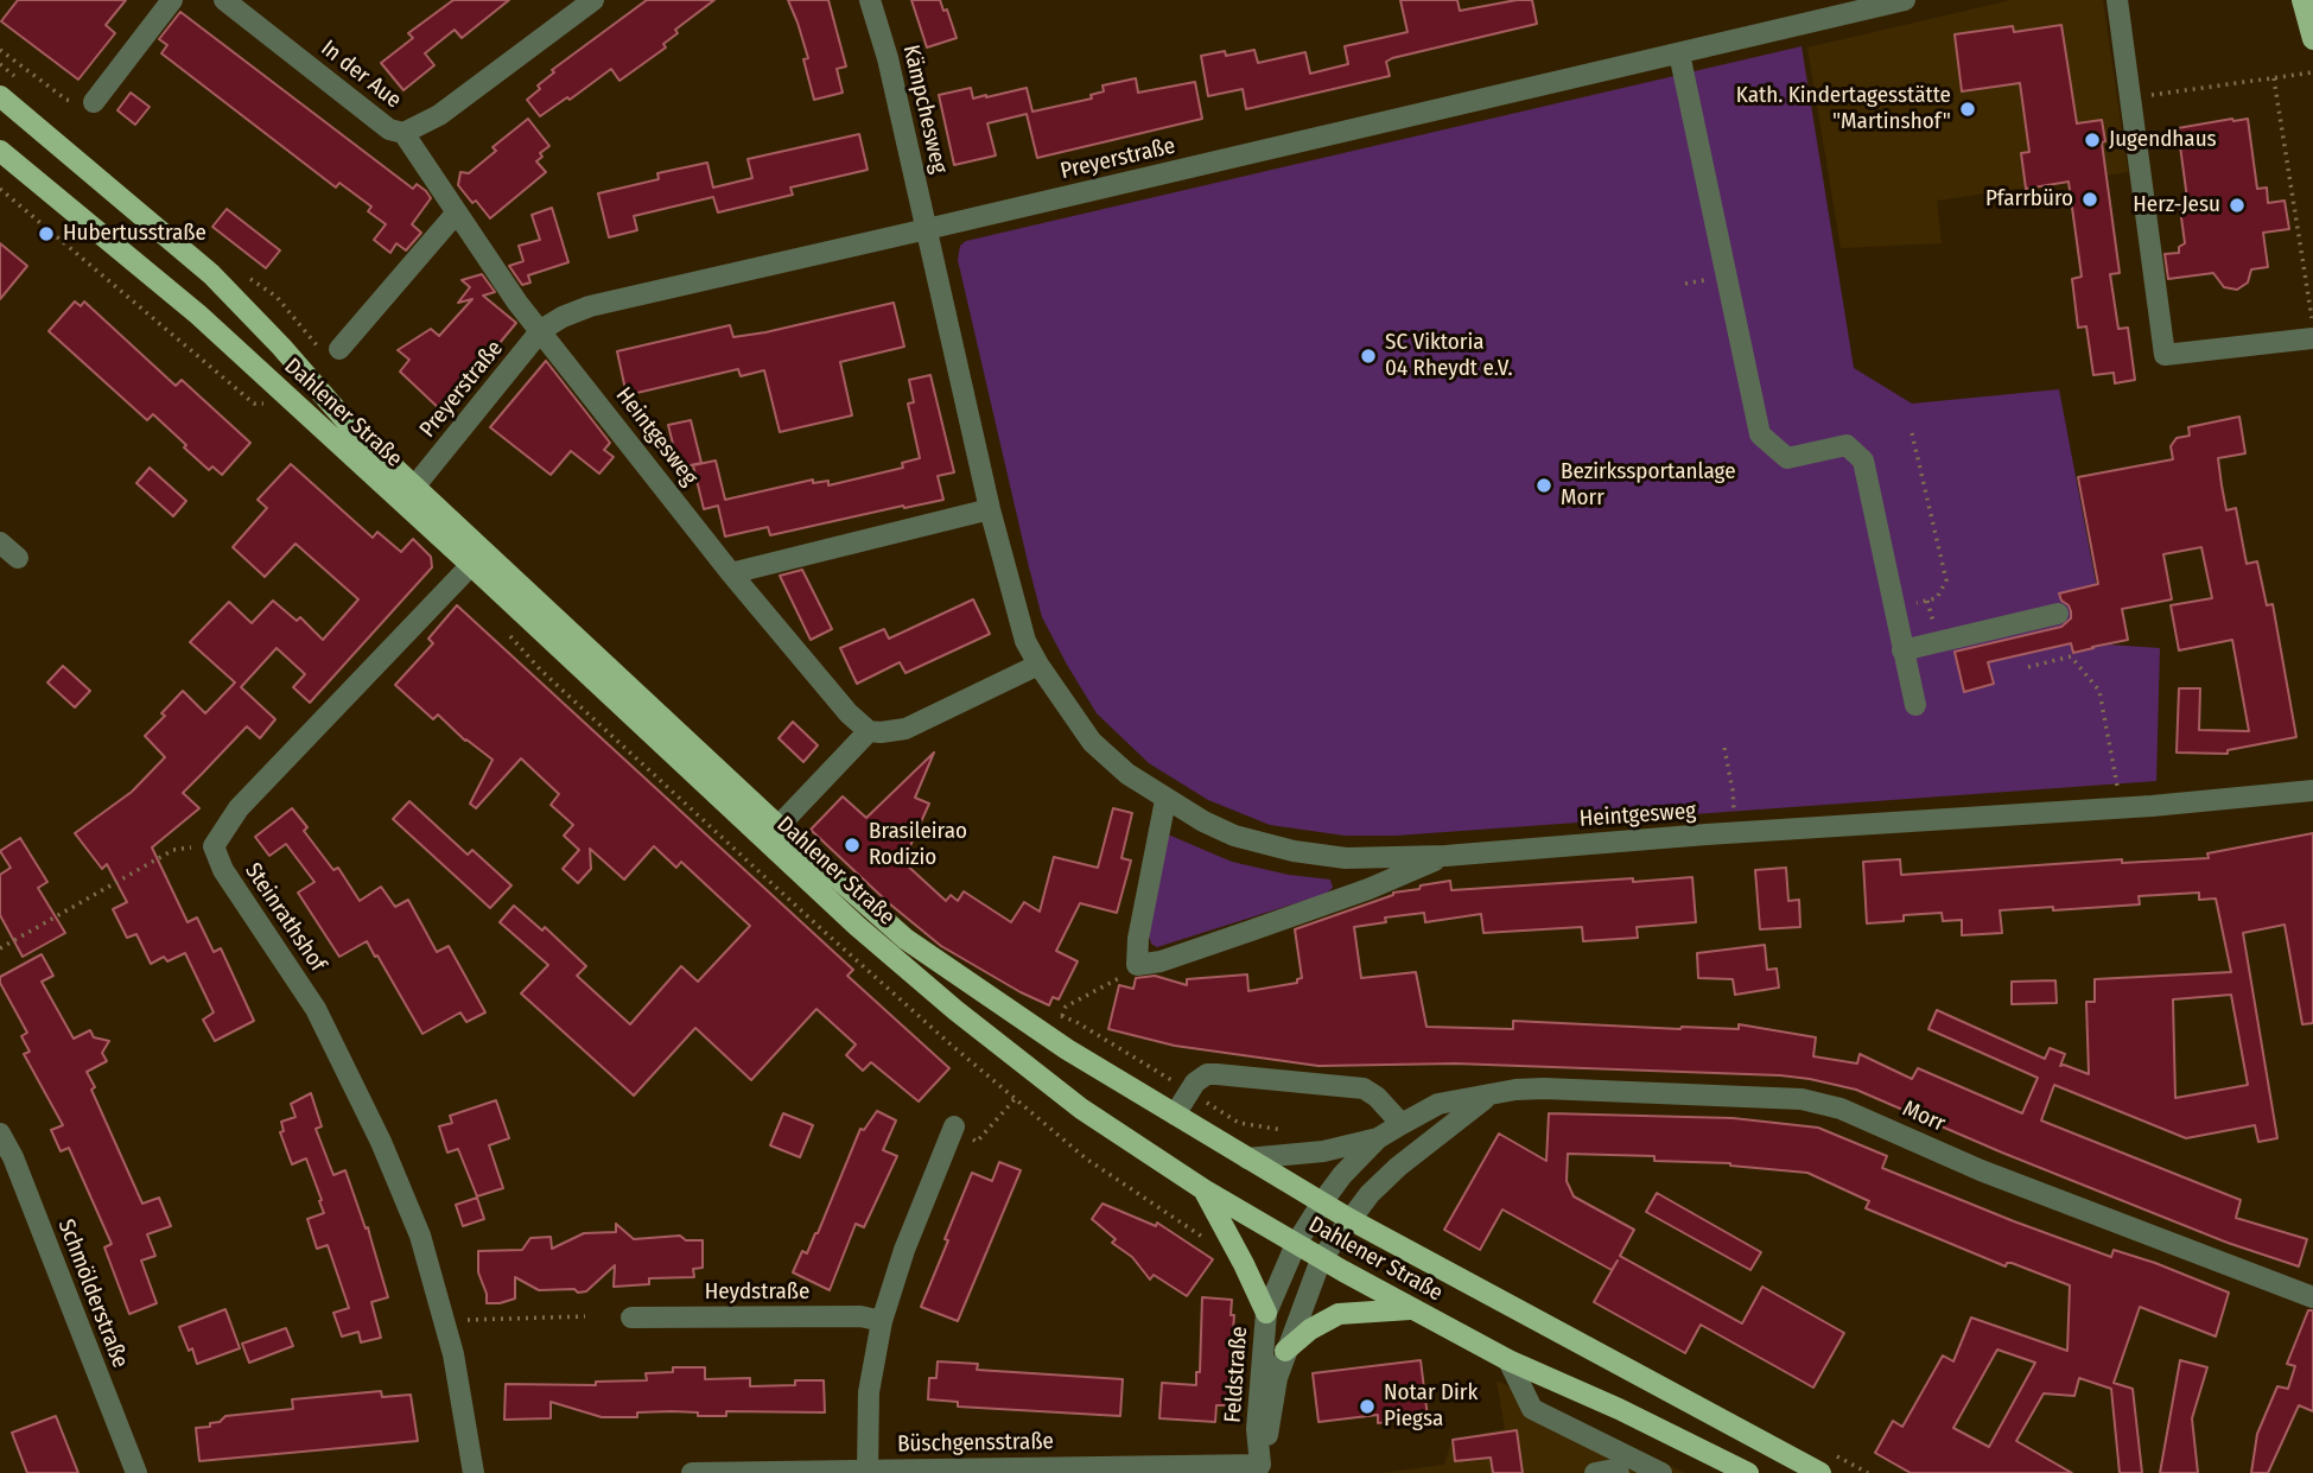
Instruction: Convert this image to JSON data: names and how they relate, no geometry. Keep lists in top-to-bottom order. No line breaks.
{"streets":{"main road":["Dahlener Straße"],"street":["In der Aue","Kämpchesweg","Preyerstraße","Heintgesweg","Steinrathshof","Morr","Heydstraße","Schmölderstraße","Feldstraße","Büschgensstraße"]},"crossings":[["In der Aue","Heintgesweg"],["Kämpchesweg","Preyerstraße"],["Kämpchesweg","Heintgesweg"],["Preyerstraße","Dahlener Straße"],["Preyerstraße","Heintgesweg"],["Dahlener Straße","Morr"],["Dahlener Straße","Feldstraße"],["Morr","Feldstraße"],["Feldstraße","Büschgensstraße"]],"places":["Kath. Kindertagesstätte \"Martinshof\"","Jugendhaus","Pfarrbüro","Herz-Jesu","Hubertusstraße","SC Viktoria 04 Rheydt e.V.","Bezirkssportanlage Morr","Brasileirao Rodizio","Notar Dirk Piegsa"]}
